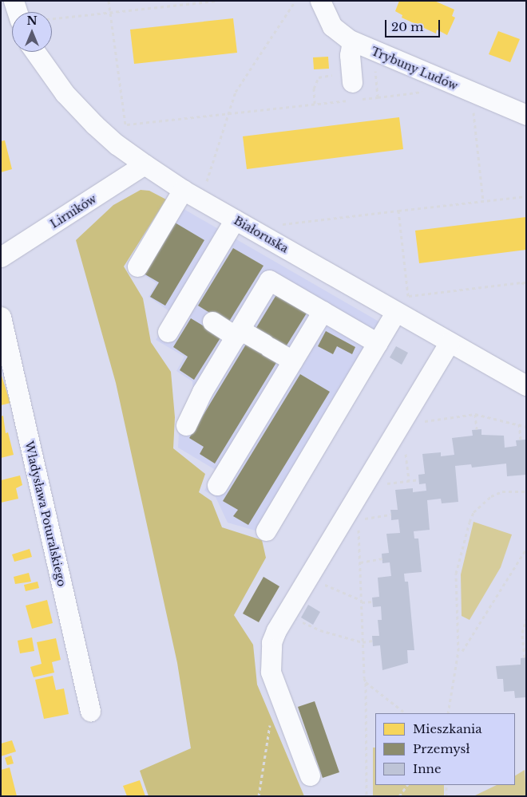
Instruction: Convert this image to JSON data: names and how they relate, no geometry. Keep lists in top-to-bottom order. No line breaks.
{"streets":{"street":["Trybuny Ludów","Lirników","Białoruska","Władysława Poturalskiego"]},"crossings":[["Lirników","Białoruska"]],"legend":["Mieszkania","Przemysł","Inne"],"scale_bar":"20 m","north":"top"}
